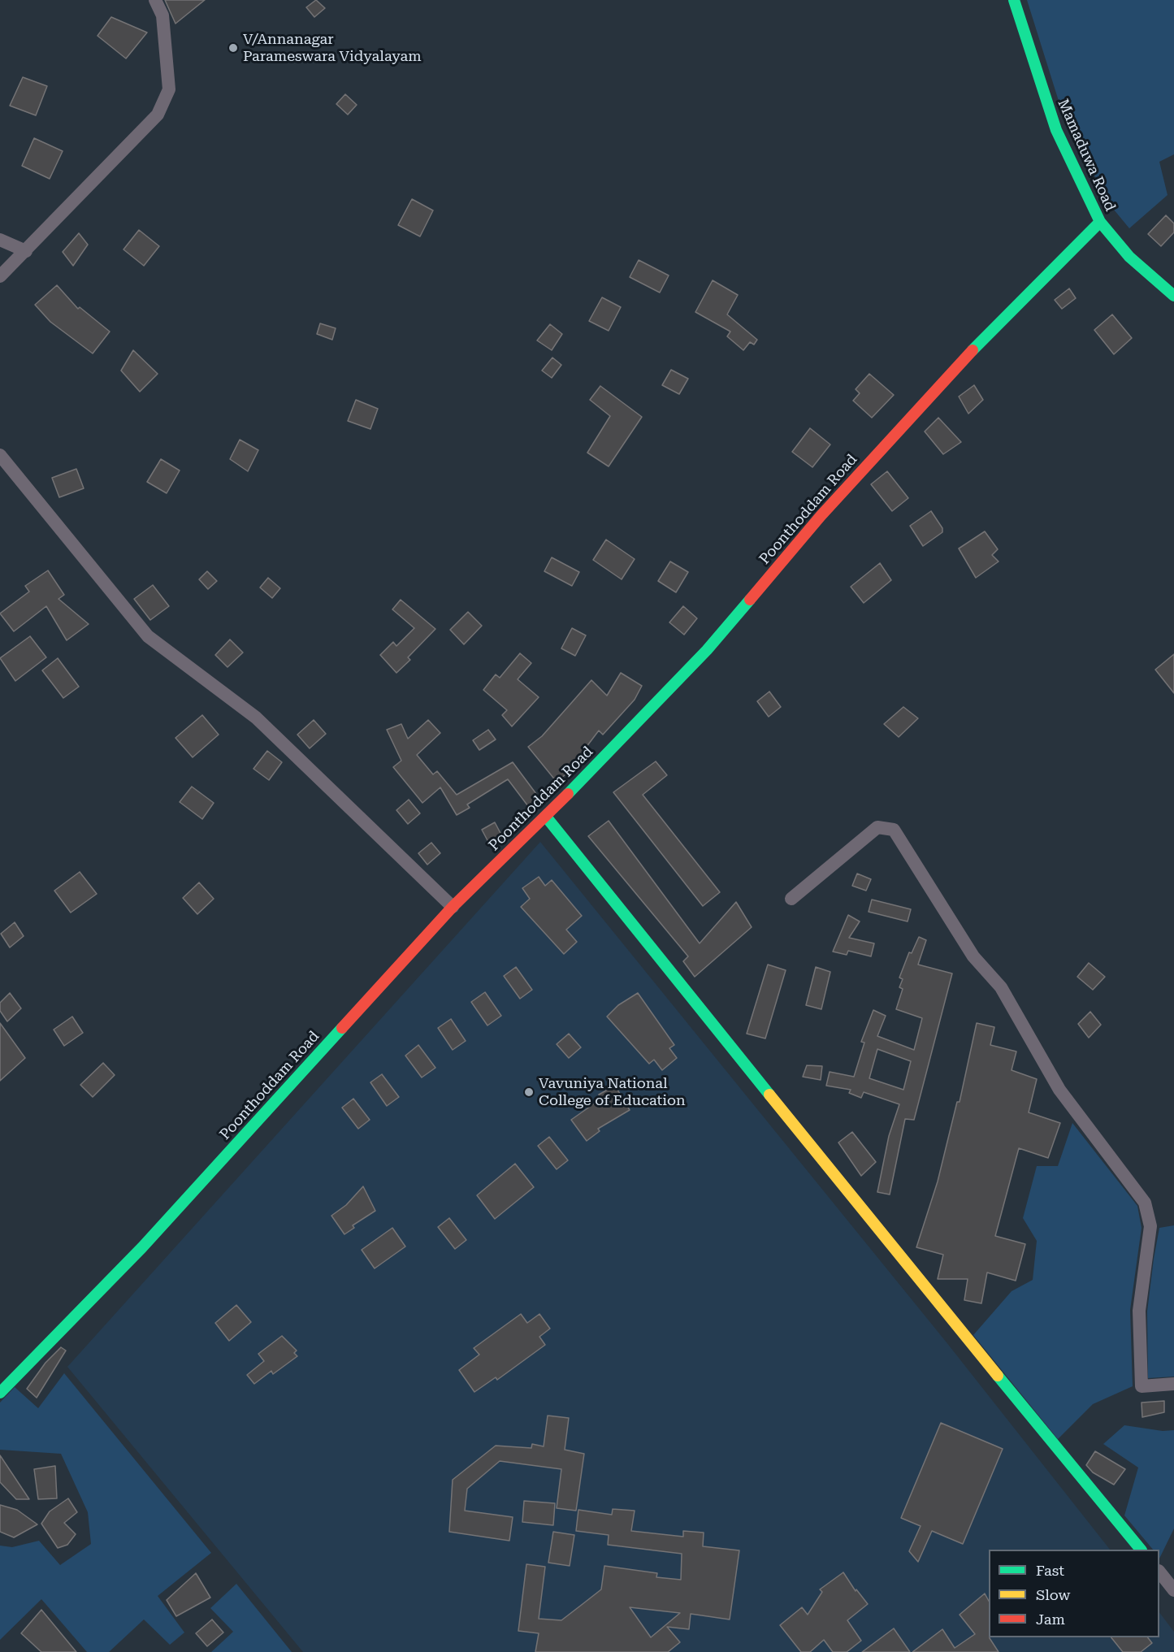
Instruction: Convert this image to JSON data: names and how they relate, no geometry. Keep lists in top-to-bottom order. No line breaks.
{"streets":{"street":["Mamaduwa Road","Poonthoddam Road"]},"crossings":[["Mamaduwa Road","Poonthoddam Road"]],"places":["V/Annanagar Parameswara Vidyalayam","Vavuniya National College of Education"],"legend":["Fast","Slow","Jam"]}
